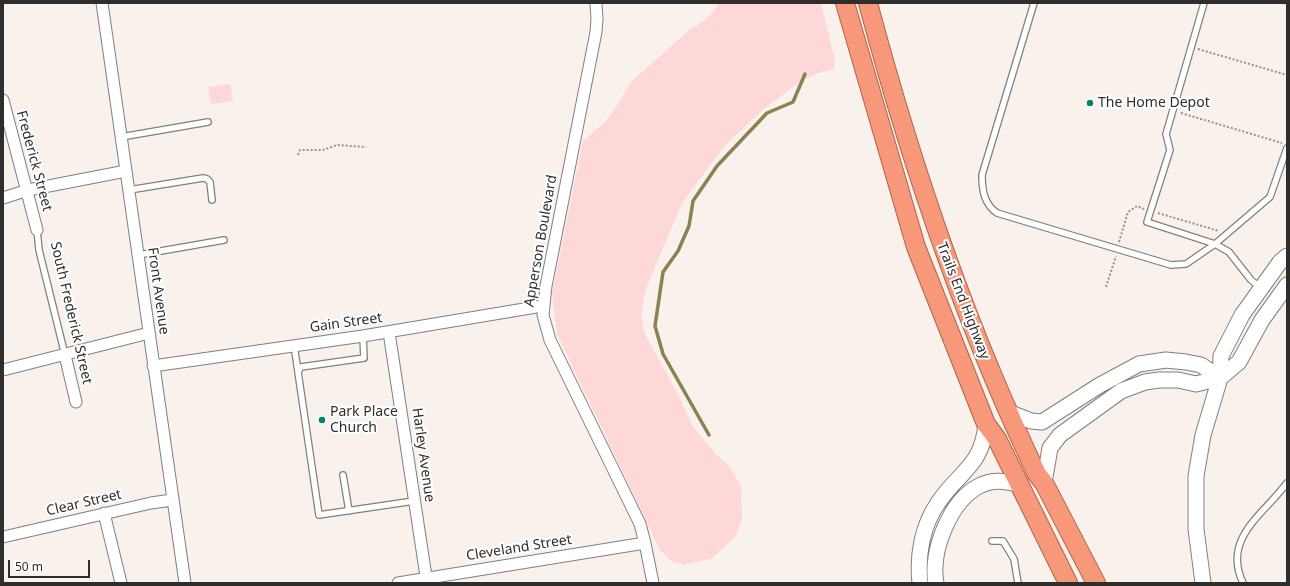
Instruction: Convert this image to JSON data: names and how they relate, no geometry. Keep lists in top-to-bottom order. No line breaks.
{"streets":{"highway":["Trails End Highway"],"street":["Frederick Street","Apperson Boulevard","Front Avenue","South Frederick Street","Gain Street","Harley Avenue","Clear Street","Cleveland Street"]},"crossings":[["Frederick Street","South Frederick Street"],["Apperson Boulevard","Gain Street"],["Apperson Boulevard","Cleveland Street"],["Front Avenue","Gain Street"],["Front Avenue","Clear Street"],["Gain Street","Harley Avenue"],["Harley Avenue","Cleveland Street"]],"places":["The Home Depot","Park Place Church"],"scale_bar":"50 m"}
